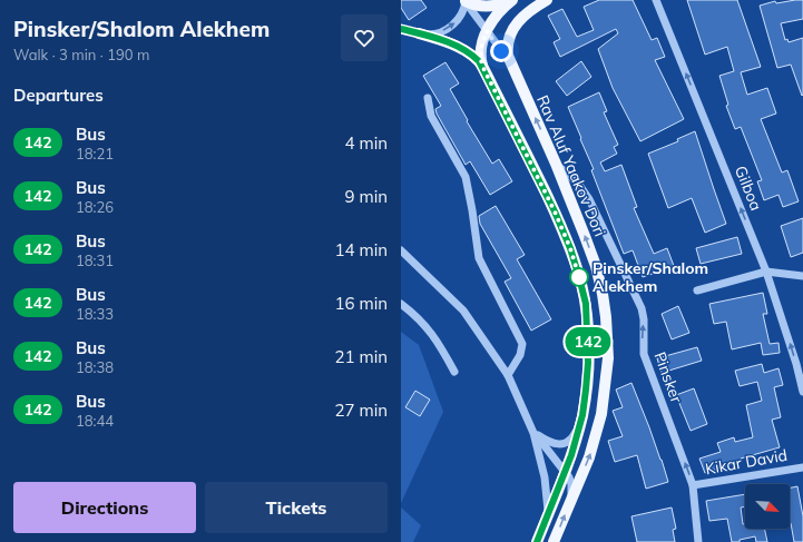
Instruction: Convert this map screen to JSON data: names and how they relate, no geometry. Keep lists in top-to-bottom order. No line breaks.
{"streets":{"main road":["Rav Aluf Yaakov Dori"],"street":["Gilboa","Pinsker","Kikar David"]},"crossings":[["Rav Aluf Yaakov Dori","Pinsker"],["Pinsker","Kikar David"]],"one_way":["Gilboa","Pinsker"],"places":["Pinsker/Shalom Alekhem"],"lines":["bus line 142"],"north":"bottom right","page":{"heading":[["Pinsker/Shalom Alekhem","Walk · 3 min · 190 m"],"Departures"],"on_map":"142","list":[{"mark":"142","name":"Bus","note":"18:21","value":"4 min"},{"mark":"142","name":"Bus","note":"18:26","value":"9 min"},{"mark":"142","name":"Bus","note":"18:31","value":"14 min"},{"mark":"142","name":"Bus","note":"18:33","value":"16 min"},{"mark":"142","name":"Bus","note":"18:38","value":"21 min"},{"mark":"142","name":"Bus","note":"18:44","value":"27 min"}],"buttons":["Directions","Tickets"]}}
